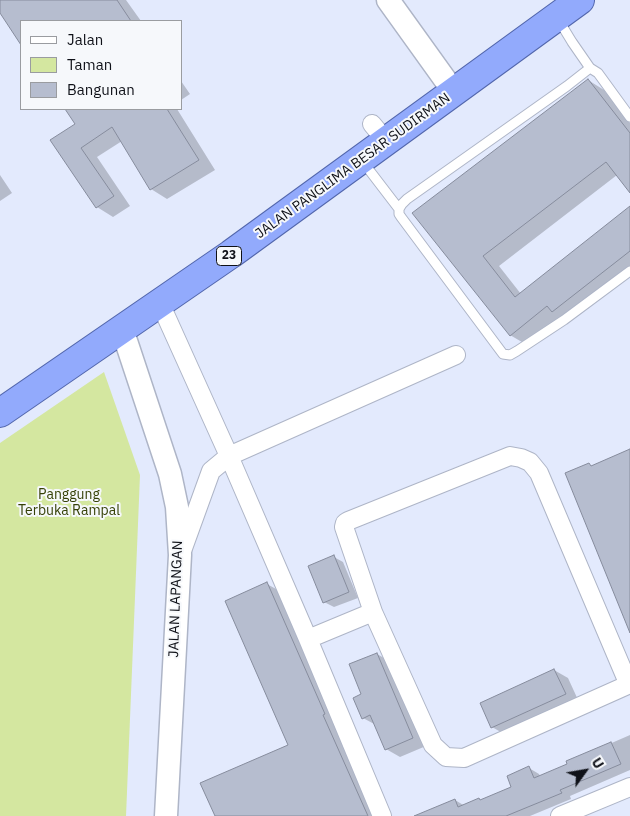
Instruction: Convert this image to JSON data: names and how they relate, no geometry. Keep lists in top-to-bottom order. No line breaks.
{"streets":{"highway":["JALAN PANGLIMA BESAR SUDIRMAN","23"],"street":["JALAN LAPANGAN"]},"crossings":[["JALAN PANGLIMA BESAR SUDIRMAN","JALAN LAPANGAN"]],"parks":["Panggung Terbuka Rampal"],"legend":["Jalan","Taman","Bangunan"],"north":"top right"}
